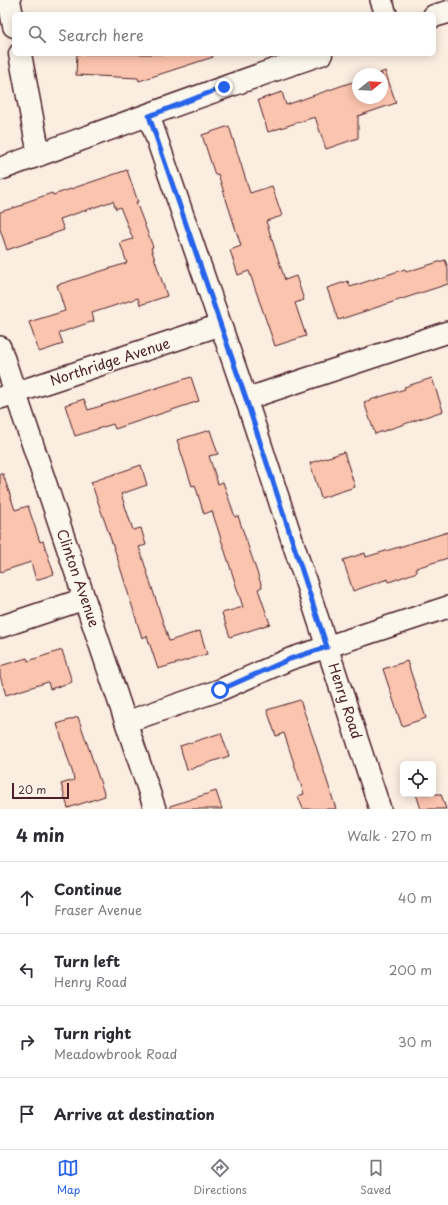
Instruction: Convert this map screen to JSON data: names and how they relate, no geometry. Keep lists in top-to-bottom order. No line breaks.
{"streets":{"street":["Northridge Avenue","Clinton Avenue","Henry Road"]},"crossings":[["Northridge Avenue","Clinton Avenue"],["Northridge Avenue","Henry Road"]],"scale_bar":"20 m","north":"right","page":{"search":"Search here","scale":"20 m","heading":["4 min","Walk · 270 m"],"list":[["Continue","Fraser Avenue","40 m"],["Turn left","Henry Road","200 m"],["Turn right","Meadowbrook Road","30 m"],"Arrive at destination"],"nav":["Map","Directions","Saved"]}}
